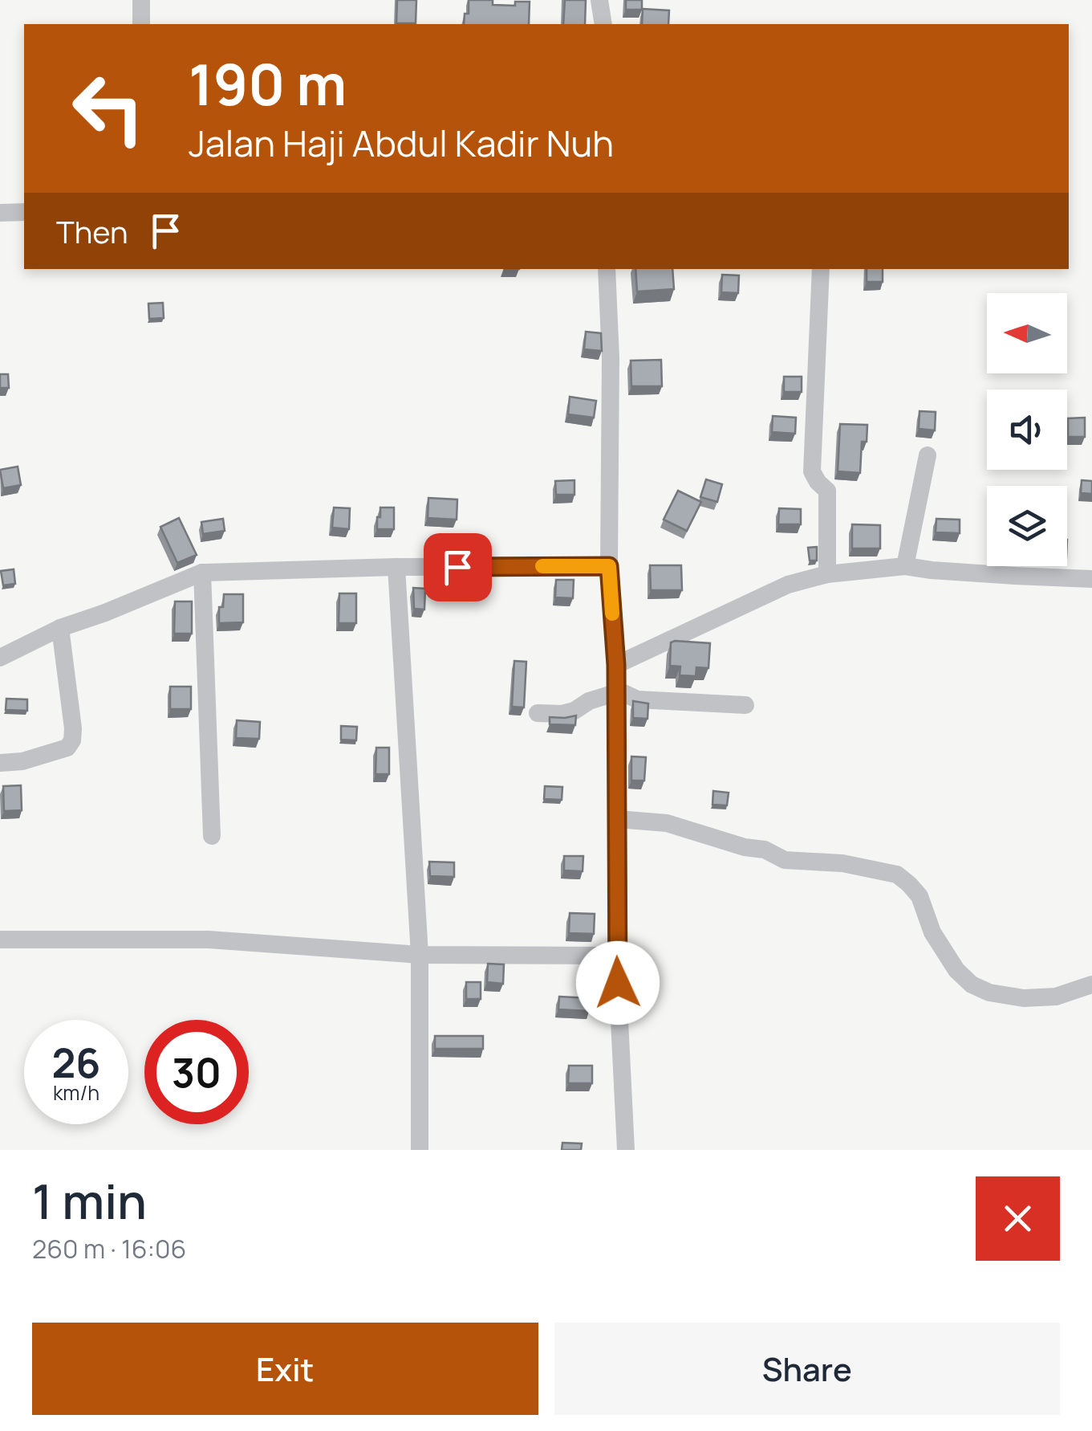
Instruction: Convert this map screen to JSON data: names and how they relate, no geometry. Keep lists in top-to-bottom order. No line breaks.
{"north":"left","page":{"turn":["190 m","Jalan Haji Abdul Kadir Nuh"],"then":"Then","speed":"26 km/h","limit":"30","heading":["1 min","260 m · 16:06"],"buttons":["Exit","Share"]}}
